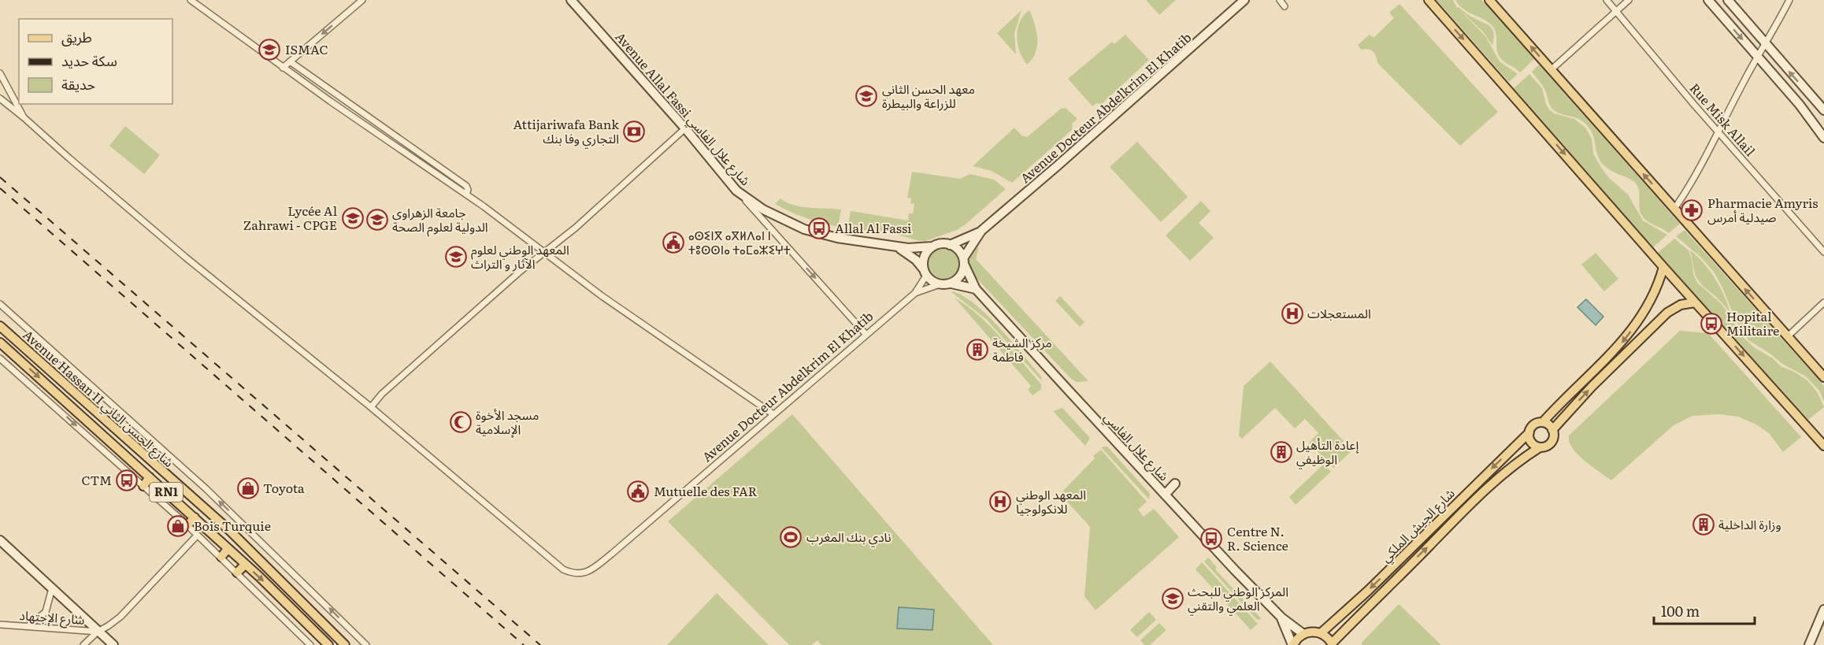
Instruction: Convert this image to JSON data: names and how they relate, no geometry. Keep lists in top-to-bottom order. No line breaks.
{"streets":{"main road":["Avenue Hassan II شارع الحسن الثاني","RN1","شارع الجيش الملكي"],"street":["Avenue Docteur Abdelkrim El Khatib","Avenue Allal Fassi شارع علال الفاسي","Rue Misk Allail","شارع علال الفاسي","شارع الإجتهاد"]},"crossings":[["Avenue Allal Fassi شارع علال الفاسي","شارع علال الفاسي"]],"places":{"school or university":["ISMAC","معهد الحسن الثاني للزراعة والبيطرة","Lycée Al Zahrawi - CPGE","جامعة الزهراوي الدولية لعلوم الصحة","المعهد الوطني لعلوم الآثار و التراث","المركز الوطني للبحث العلمي والتقني"],"bank":["Attijariwafa Bank التجاري وفا بنك"],"pharmacy":["Pharmacie Amyris صيدلية أمرس"],"bus stop":["Allal Al Fassi","Hopital Militaire","CTM","Centre N. R. Science"],"public building":["ⴰⵙⵉⵏⴳ ⴰⴳⵍⴷⴰⵏ ⵏ ⵜⵓⵙⵙⵏⴰ ⵜⴰⵎⴰⵣⵉⵖⵜ","Mutuelle des FAR"],"hospital":["المستعجلات","المعهد الوطني للانكولوجيا"],"building":["مركز الشيخة فاطمة","إعادة التأهيل الوظيفي","وزارة الداخلية"],"mosque":["مسجد الأخوة الإسلامية"],"shop":["Toyota","Bois Turquie"],"sports":["نادي بنك المغرب"]},"legend":["طريق","سكة حديد","حديقة"],"scale_bar":"100 m"}
